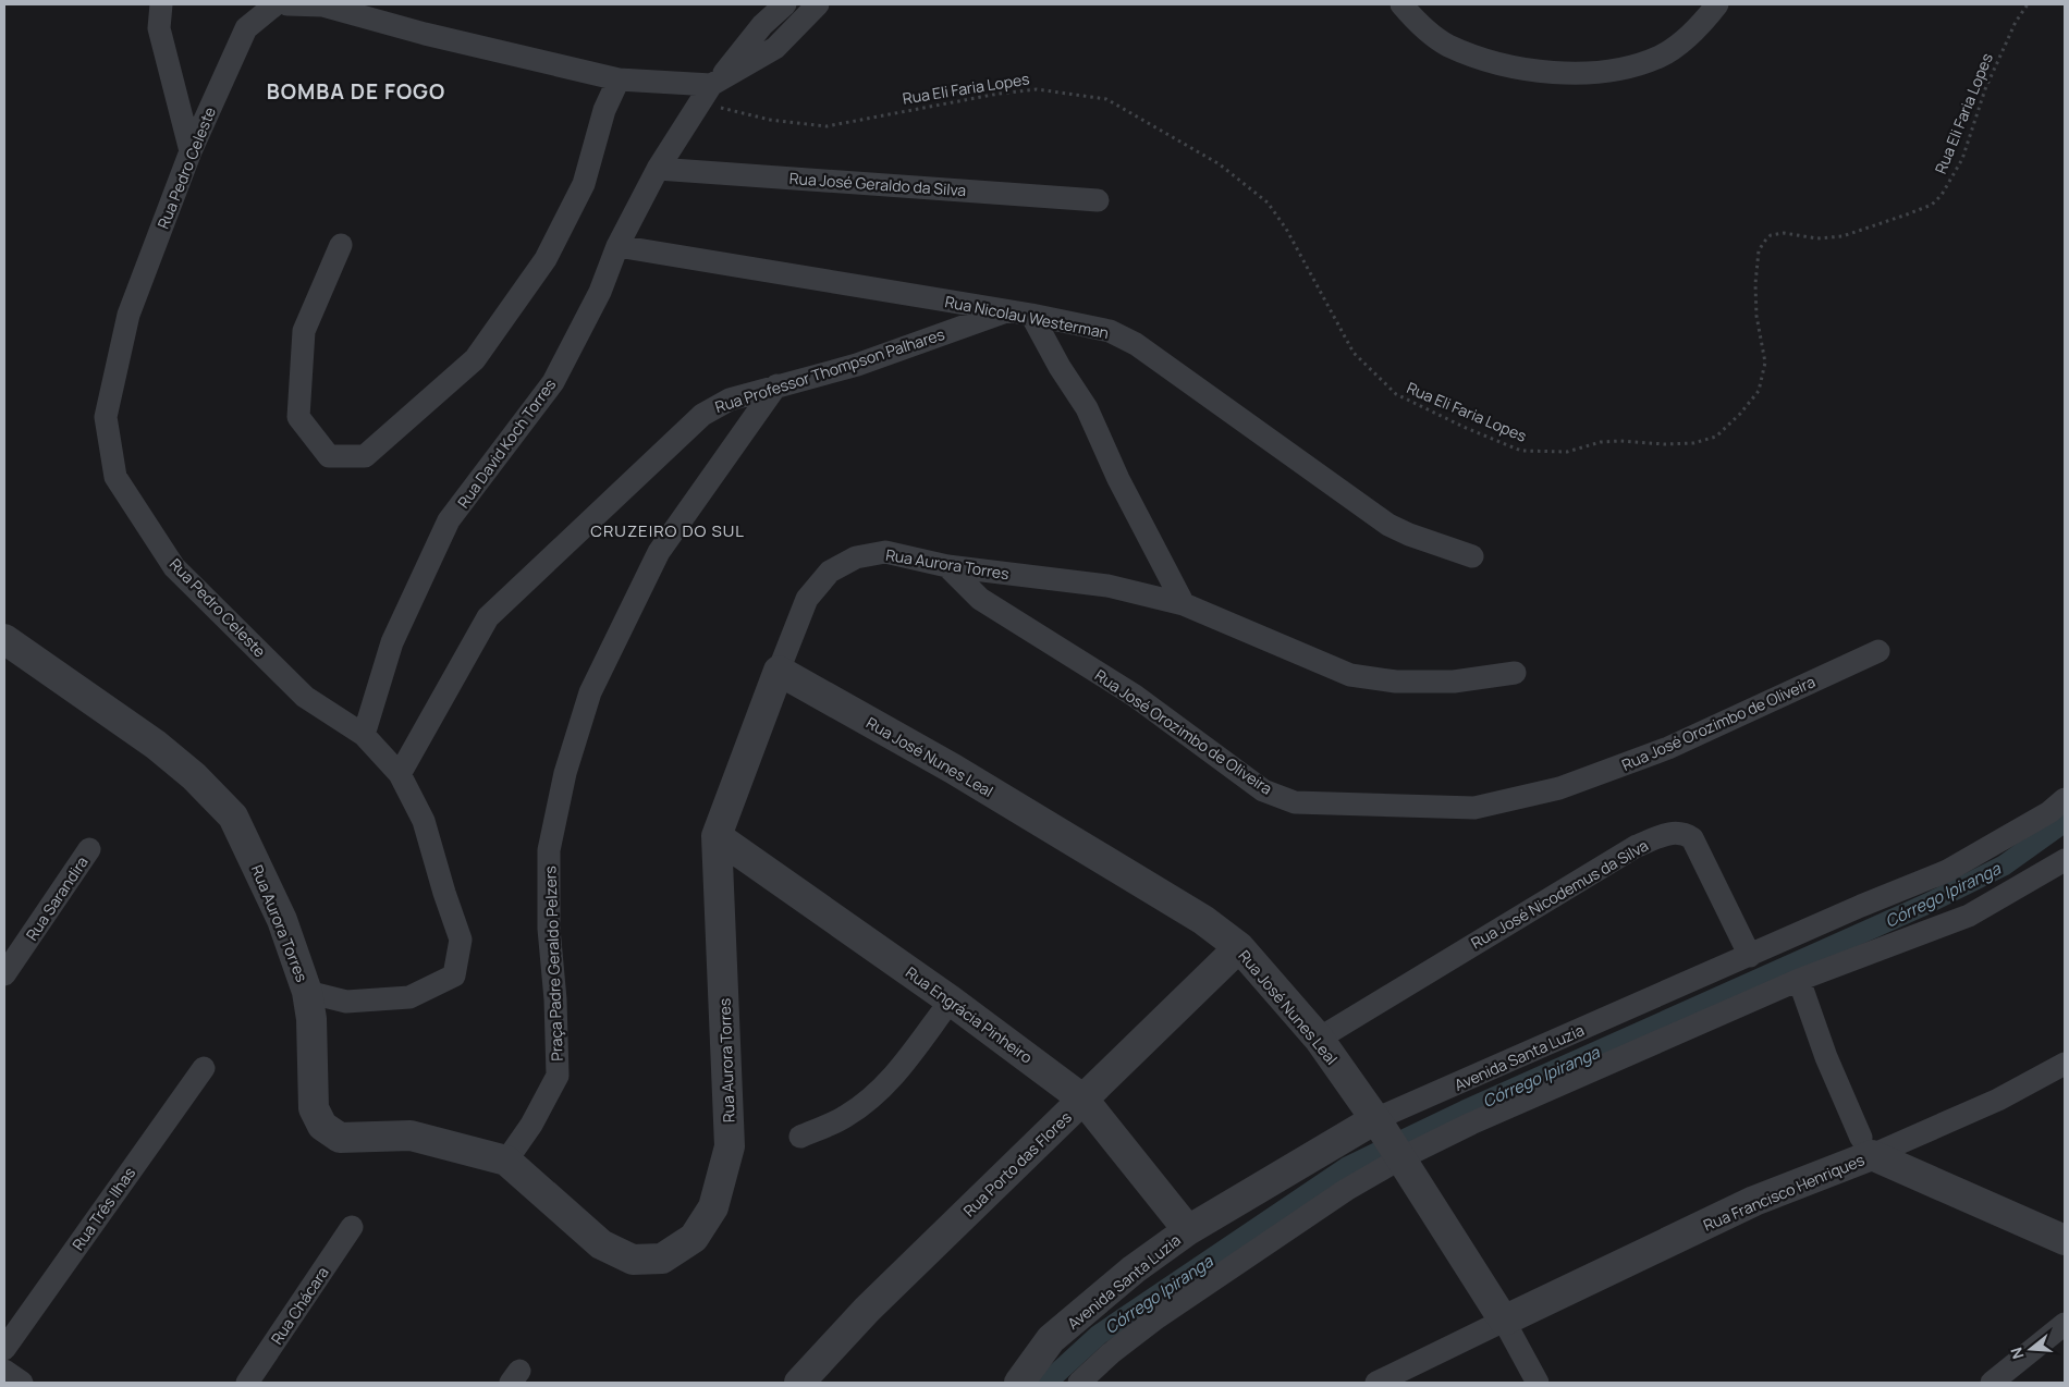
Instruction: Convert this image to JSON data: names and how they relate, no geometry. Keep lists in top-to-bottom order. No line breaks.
{"streets":{"street":["Rua Pedro Celeste","Rua José Geraldo da Silva","Rua Nicolau Westerman","Rua Professor Thompson Palhares","Rua David Koch Torres","Rua Aurora Torres","Rua José Orozimbo de Oliveira","Rua José Nunes Leal","Rua José Nicodemus da Silva","Rua Sarandira","Praça Padre Geraldo Pelzers","Rua Engrácia Pinheiro","Avenida Santa Luzia","Rua Porto das Flores","Rua Francisco Henriques","Rua Três Ilhas","Rua Chácara"],"path":["Rua Eli Faria Lopes"]},"crossings":[["Rua Eli Faria Lopes","Rua David Koch Torres"],["Rua Pedro Celeste","Rua Professor Thompson Palhares"],["Rua Pedro Celeste","Rua David Koch Torres"],["Rua Pedro Celeste","Rua Aurora Torres"],["Rua José Geraldo da Silva","Rua David Koch Torres"],["Rua Nicolau Westerman","Rua Professor Thompson Palhares"],["Rua Nicolau Westerman","Rua David Koch Torres"],["Rua Professor Thompson Palhares","Praça Padre Geraldo Pelzers"],["Rua Aurora Torres","Rua José Orozimbo de Oliveira"],["Rua Aurora Torres","Rua José Nunes Leal"],["Rua Aurora Torres","Praça Padre Geraldo Pelzers"],["Rua Aurora Torres","Rua Engrácia Pinheiro"],["Rua José Nunes Leal","Rua José Nicodemus da Silva"],["Rua José Nunes Leal","Avenida Santa Luzia"],["Rua José Nunes Leal","Rua Porto das Flores"],["Rua José Nunes Leal","Rua Francisco Henriques"],["Rua José Nicodemus da Silva","Avenida Santa Luzia"],["Rua Engrácia Pinheiro","Avenida Santa Luzia"],["Rua Engrácia Pinheiro","Rua Porto das Flores"]],"districts":["BOMBA DE FOGO","CRUZEIRO DO SUL"],"water":["Córrego Ipiranga"],"north":"left"}
